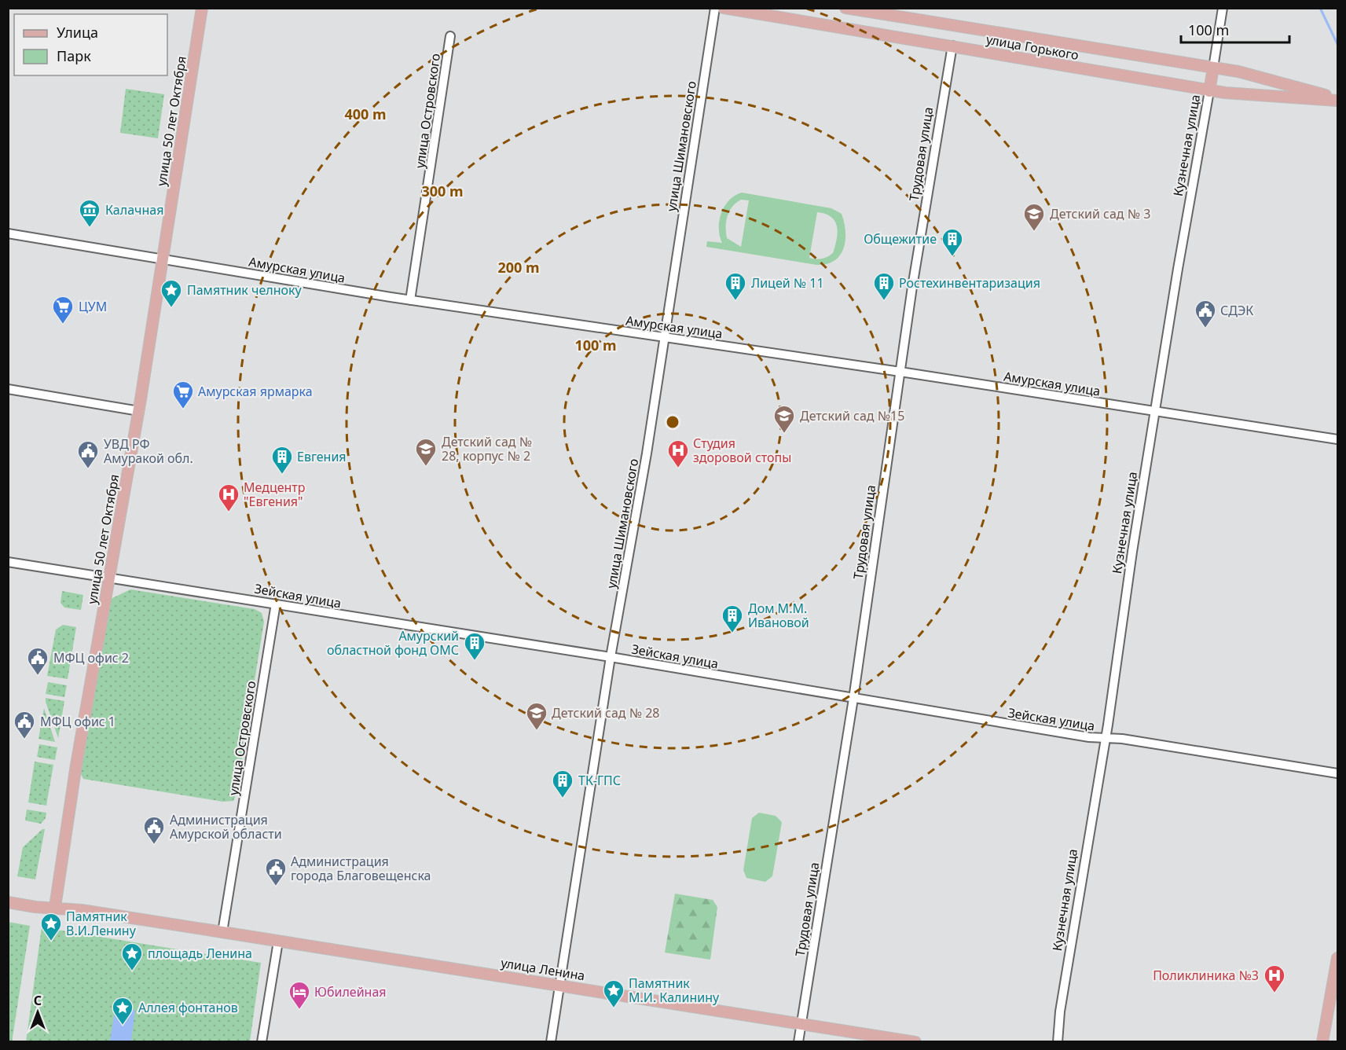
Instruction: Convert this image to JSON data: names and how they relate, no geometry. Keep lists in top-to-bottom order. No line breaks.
{"streets":{"main road":["улица Горького","улица 50 лет Октября","Кузнечная улица","Трудовая улица","улица Ленина"],"street":["улица Островского","улица Шимановского","Амурская улица","Зейская улица"]},"crossings":[["улица Горького","Кузнечная улица"],["улица Горького","Трудовая улица"],["улица Островского","Амурская улица"],["улица Островского","Зейская улица"],["улица Островского","улица Ленина"],["улица 50 лет Октября","Амурская улица"],["улица 50 лет Октября","Зейская улица"],["улица 50 лет Октября","улица Ленина"],["Кузнечная улица","Амурская улица"],["Кузнечная улица","Зейская улица"],["улица Шимановского","Амурская улица"],["улица Шимановского","Зейская улица"],["улица Шимановского","улица Ленина"],["Трудовая улица","Амурская улица"],["Трудовая улица","Зейская улица"],["Трудовая улица","улица Ленина"]],"places":{"museum":["Калачная"],"school or university":["Детский сад № 3","Детский сад №15","Детский сад № 28, корпус № 2","Детский сад № 28"],"building":["Общежитие","Лицей № 11","Ростехинвентаризация","Евгения","Дом М.М. Ивановой","Амурский областной фонд ОМС","ТК-ГПС"],"place":["Памятник челноку","Памятник В.И.Ленину","площадь Ленина","Памятник М.И. Калинину","Аллея фонтанов"],"supermarket":["ЦУМ","Амурская ярмарка"],"public building":["СДЭК","УВД РФ Амуракой обл.","МФЦ офис 2","МФЦ офис 1","Администрация Амурской области","Администрация города Благовещенска"],"hospital":["Студия здоровой стопы","Медцентр \"Евгения\"","Поликлиника №3"],"hotel":["Юбилейная"]},"legend":["Улица","Парк"],"scale_bar":"100 m","north":"top","rings":["400 m","300 m","200 m","100 m"]}
